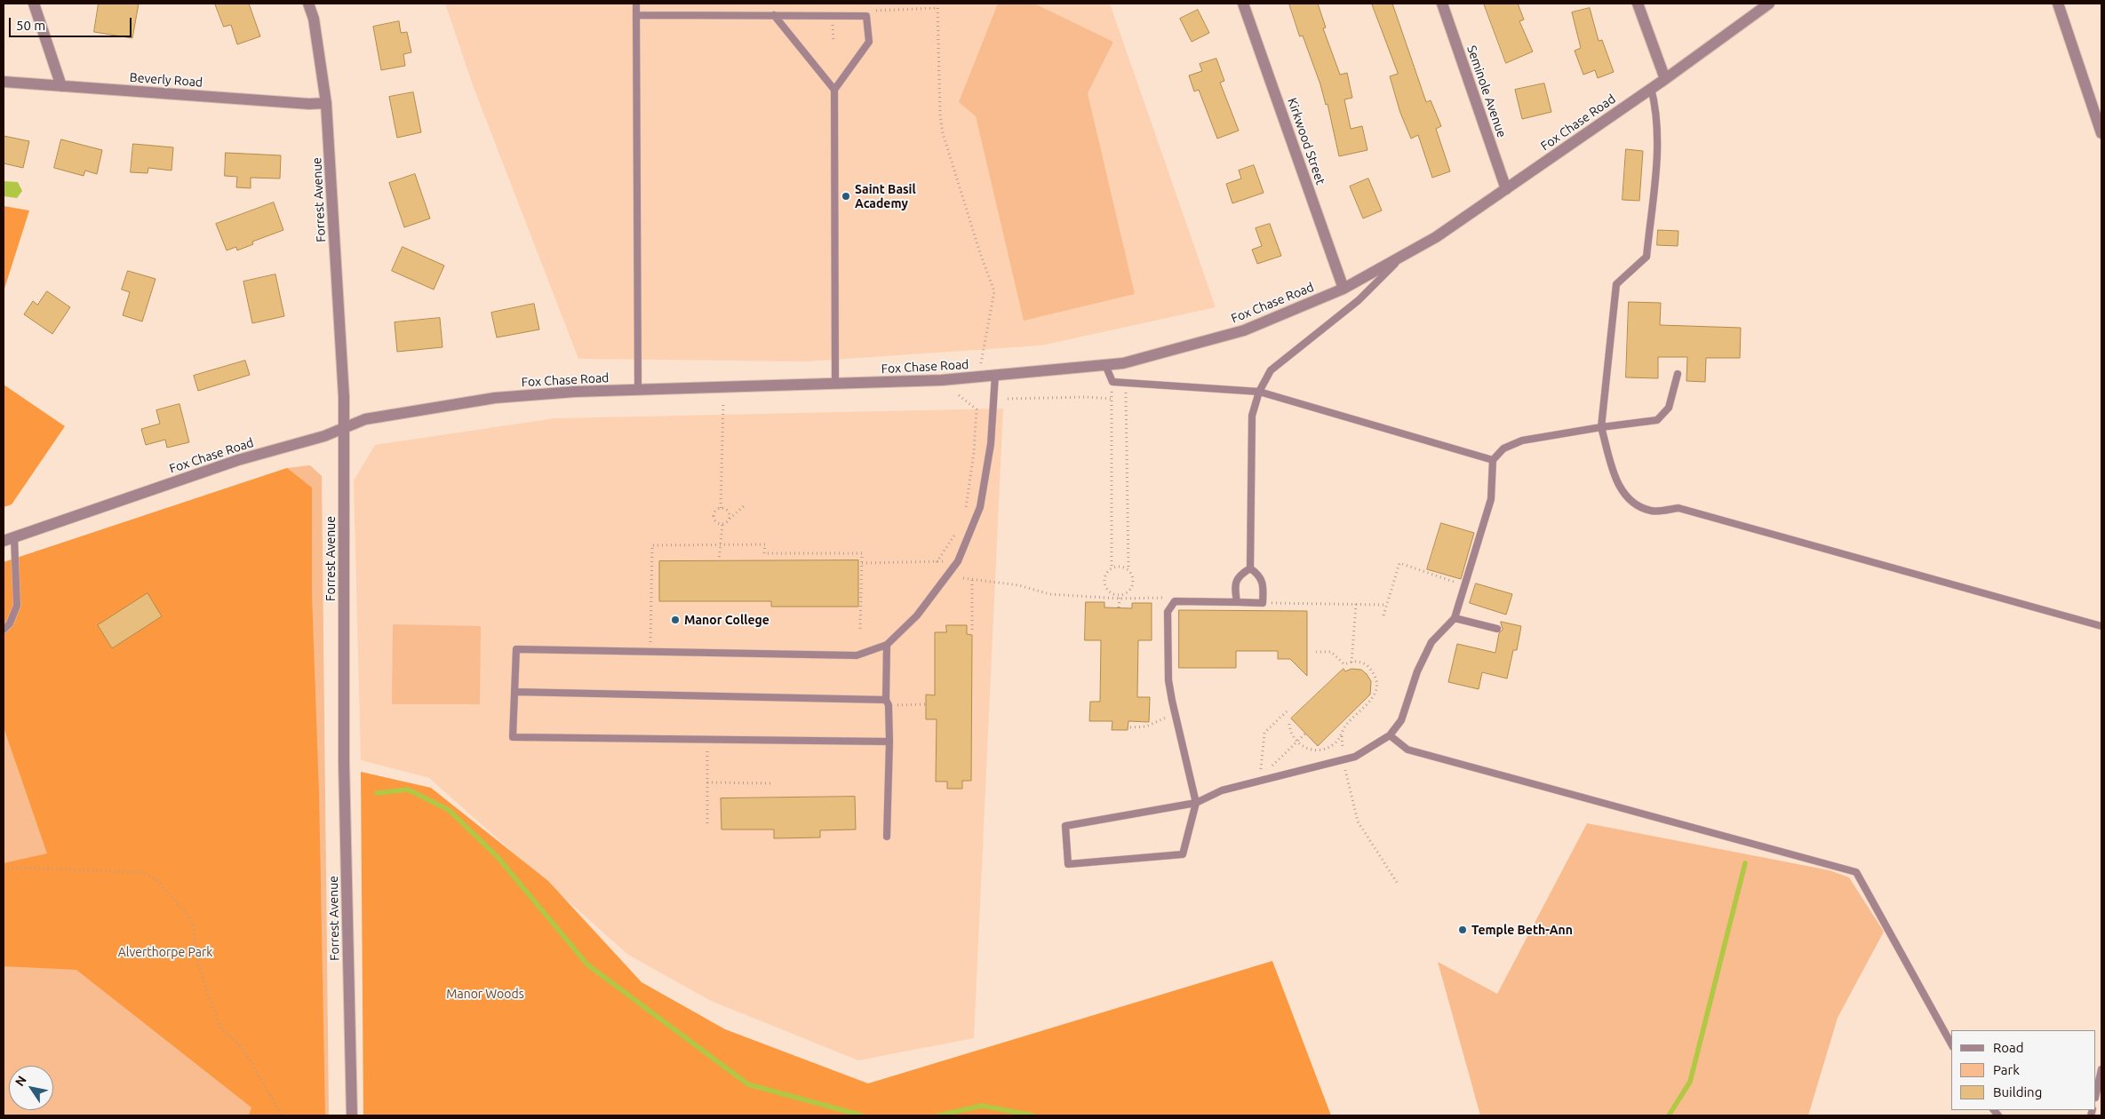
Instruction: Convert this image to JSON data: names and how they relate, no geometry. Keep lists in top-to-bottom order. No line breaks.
{"streets":{"street":["Beverly Road","Seminole Avenue","Fox Chase Road","Kirkwood Street","Forrest Avenue"]},"crossings":[["Beverly Road","Forrest Avenue"],["Seminole Avenue","Fox Chase Road"],["Fox Chase Road","Kirkwood Street"],["Fox Chase Road","Forrest Avenue"]],"parks":["Alverthorpe Park","Manor Woods"],"places":["Saint Basil Academy","Manor College","Temple Beth-Ann"],"legend":["Road","Park","Building"],"scale_bar":"50 m","north":"top left"}
